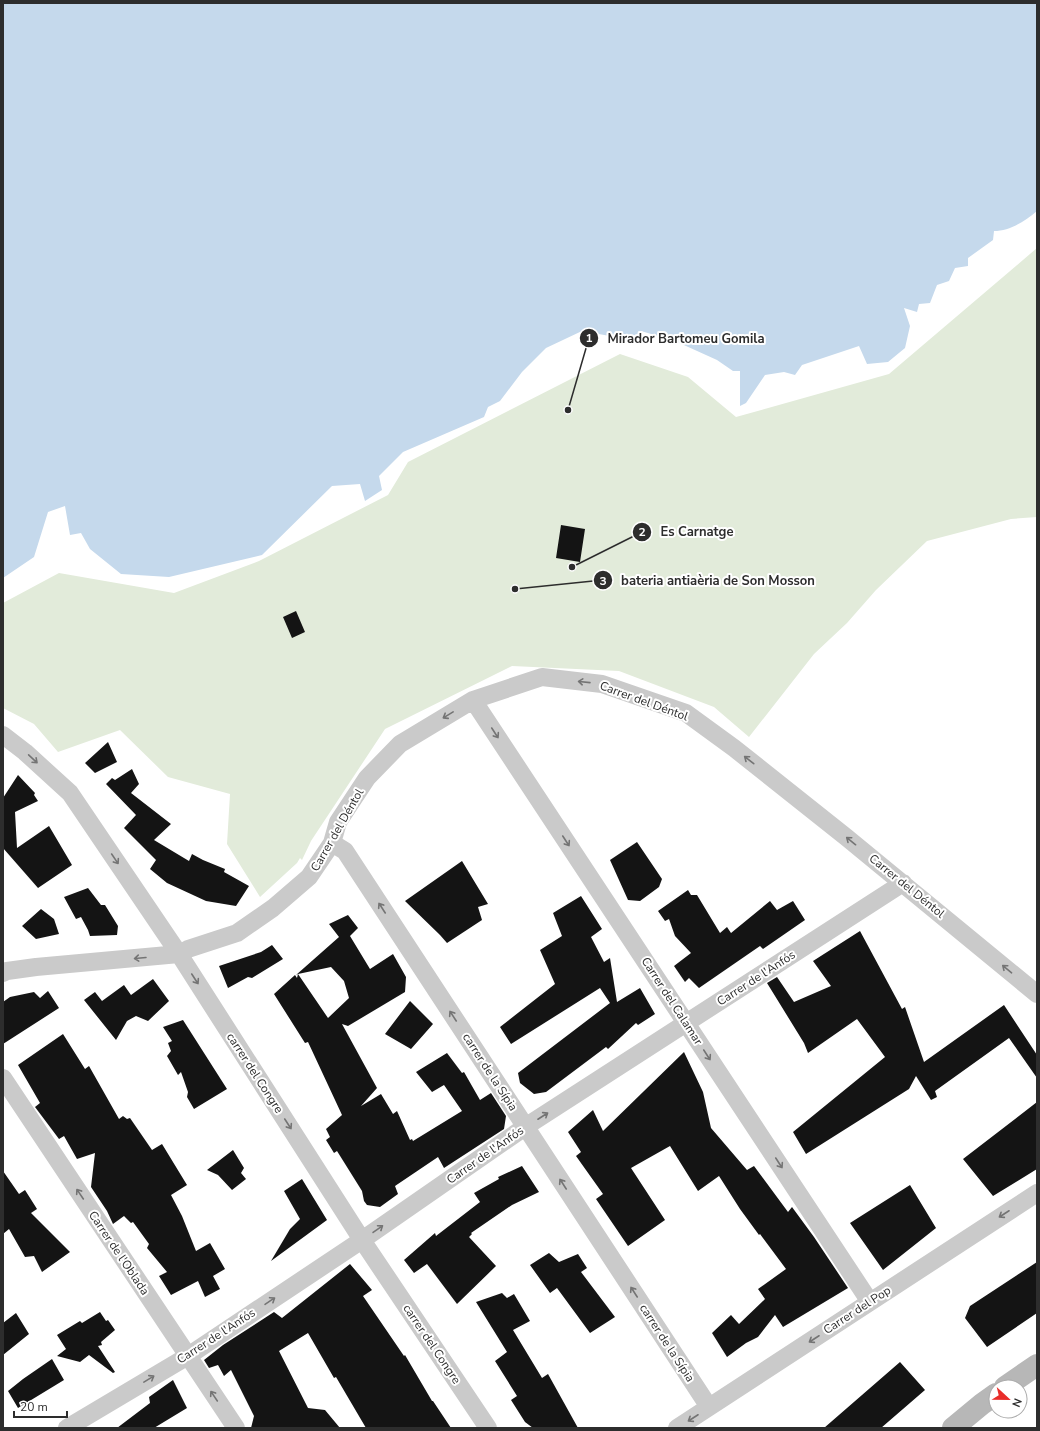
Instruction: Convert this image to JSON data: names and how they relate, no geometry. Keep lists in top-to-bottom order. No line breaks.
{"streets":{"street":["Carrer del Déntol","Carrer de l'Anfós","Carrer del Calamar","carrer de la Sípia","carrer del Congre","Carrer de l'Oblada","Carrer del Pop"]},"crossings":[["Carrer del Déntol","Carrer de l'Anfós"],["Carrer del Déntol","Carrer del Calamar"],["Carrer del Déntol","carrer de la Sípia"],["Carrer del Déntol","carrer del Congre"],["Carrer de l'Anfós","Carrer del Calamar"],["Carrer de l'Anfós","carrer de la Sípia"],["Carrer de l'Anfós","carrer del Congre"],["Carrer de l'Anfós","Carrer de l'Oblada"],["Carrer del Calamar","Carrer del Pop"],["carrer de la Sípia","Carrer del Pop"]],"one_way":["Carrer del Déntol","Carrer de l'Anfós","Carrer del Calamar","carrer de la Sípia","carrer del Congre","Carrer de l'Oblada","Carrer del Pop"],"places":["Mirador Bartomeu Gomila","Es Carnatge","bateria antiaèria de Son Mosson"],"scale_bar":"20 m","north":"right"}
